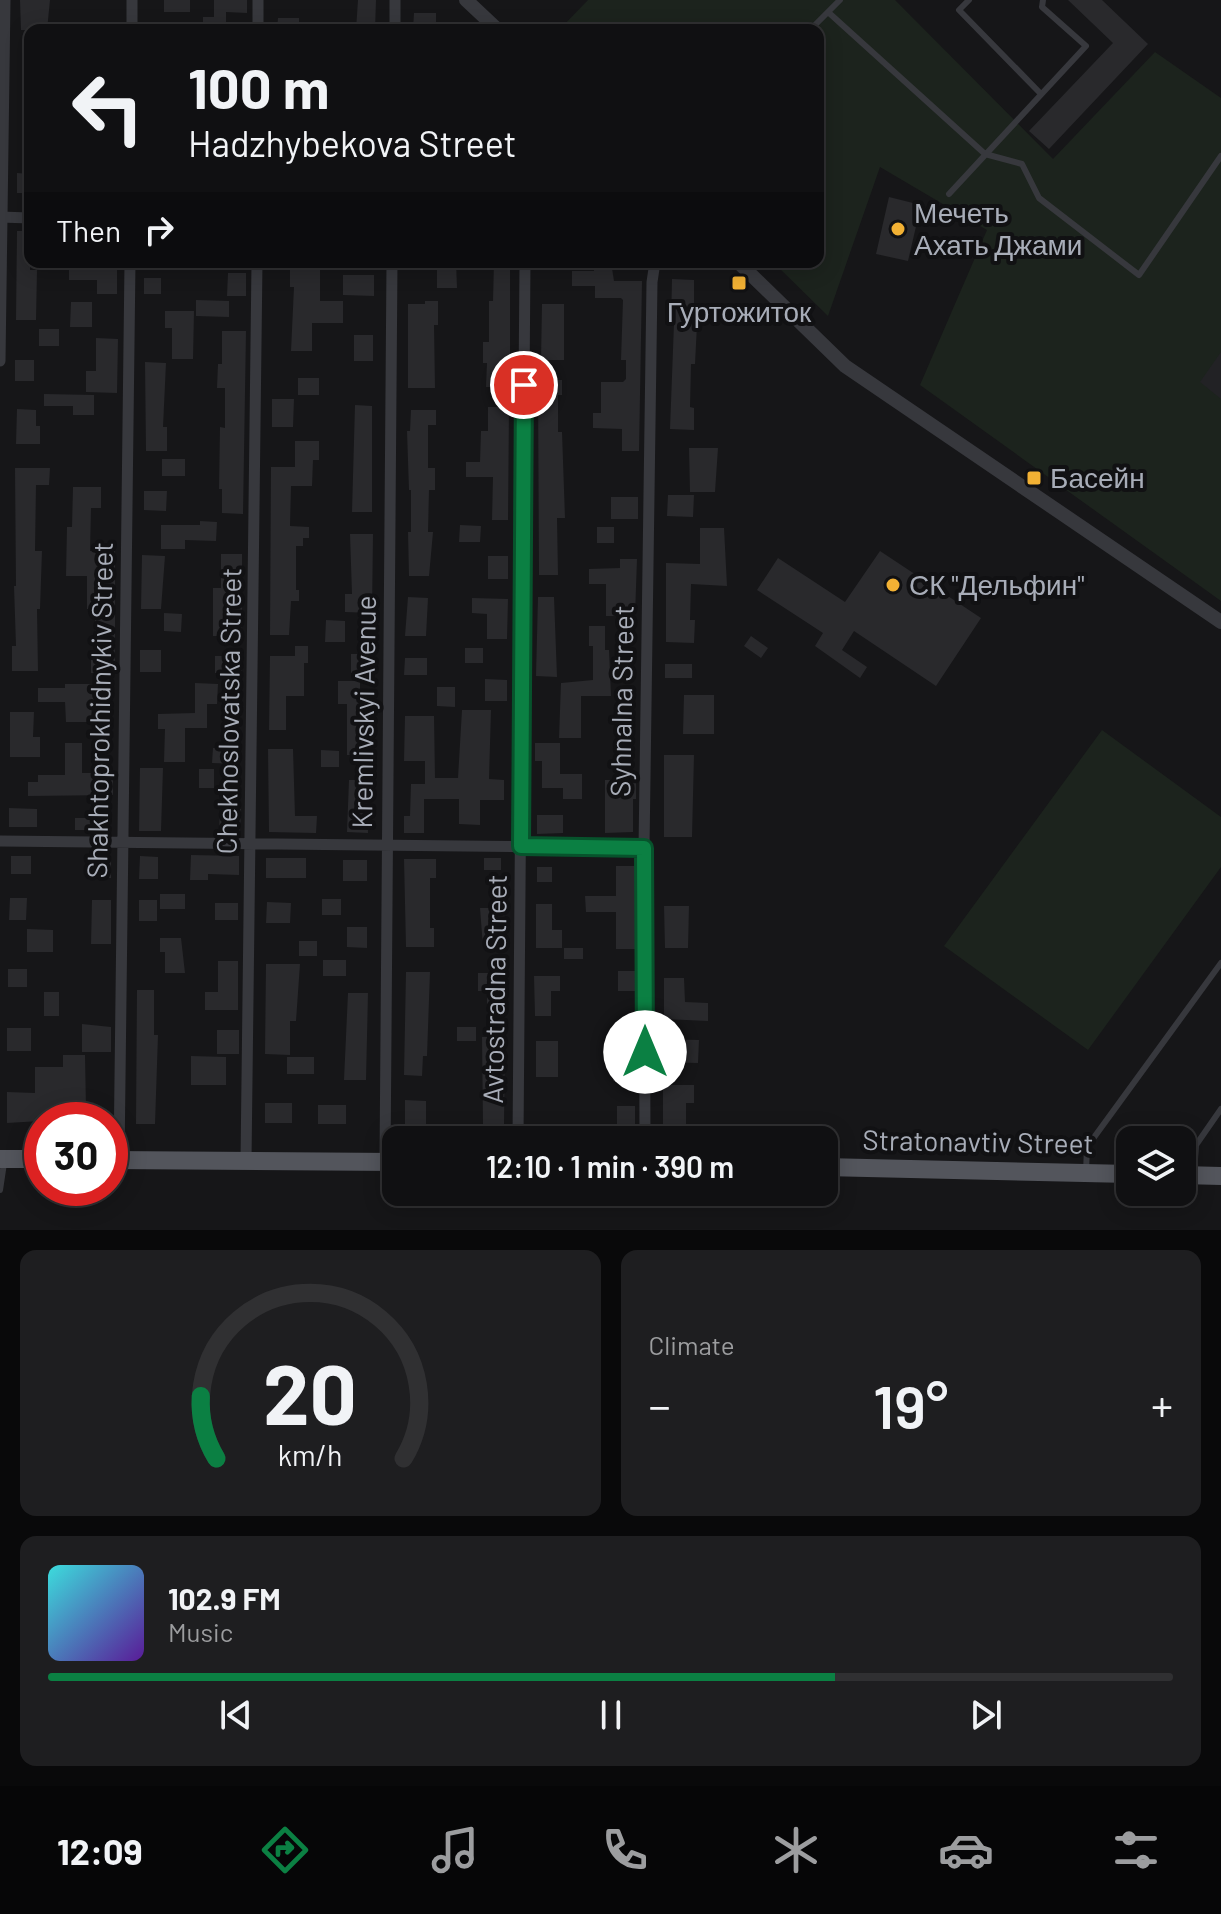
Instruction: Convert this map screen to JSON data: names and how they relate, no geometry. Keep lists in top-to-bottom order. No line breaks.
{"streets":{"main road":["Stratonavtiv Street"],"street":["Syhnalna Street","Shakhtoprokhidnykiv Street","Chekhoslovatska Street","Kremlivskyi Avenue","Avtostradna Street"]},"places":{"other":["Мечеть Ахать Джами","СК \"Дельфин\""],"transit":["Гуртожиток","Басейн"]},"page":{"turn":["100 m","Hadzhybekova Street"],"then":"Then","limit":"30","trip":"12:10 · 1 min · 390 m","tile":"Climate","heat":["−","19°","+"],"song":["102.9 FM","Music"],"tabs":"12:09","gauge":["20","km/h"]}}
